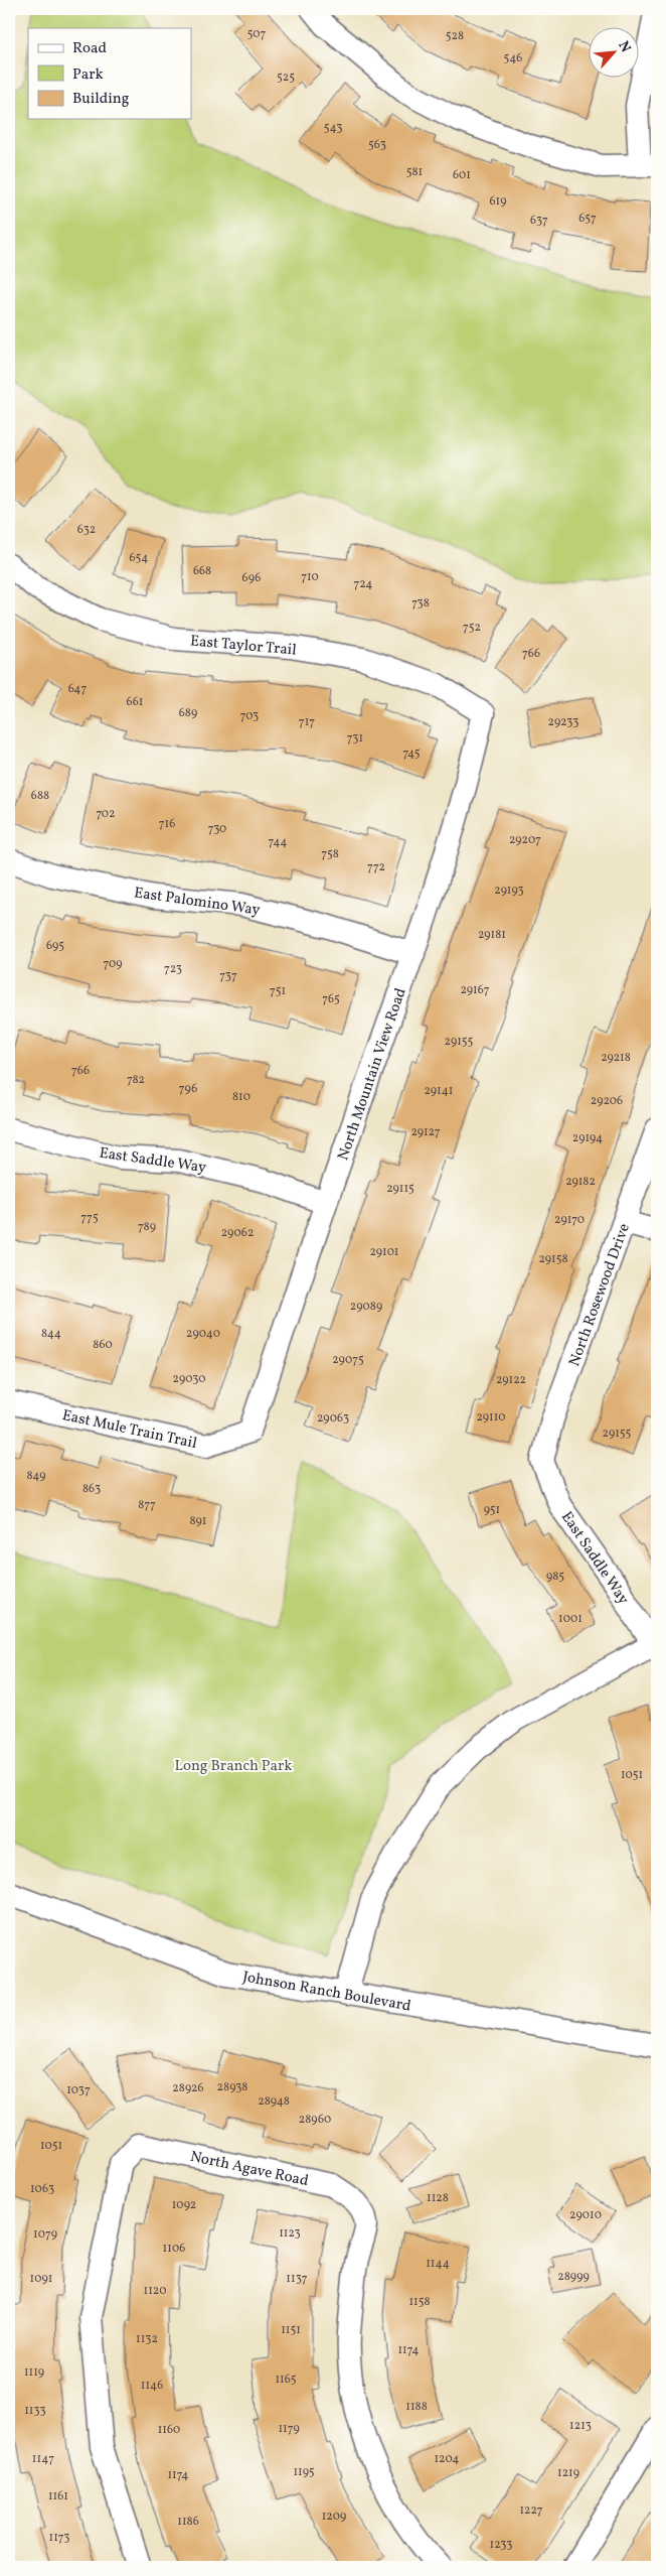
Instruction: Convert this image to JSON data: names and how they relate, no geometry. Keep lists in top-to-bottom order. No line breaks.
{"streets":{"street":["East Taylor Trail","East Palomino Way","North Mountain View Road","East Saddle Way","North Rosewood Drive","East Mule Train Trail","Johnson Ranch Boulevard","North Agave Road"]},"crossings":[["East Taylor Trail","North Mountain View Road"],["East Palomino Way","North Mountain View Road"],["North Mountain View Road","East Saddle Way"],["North Mountain View Road","East Mule Train Trail"],["East Saddle Way","North Rosewood Drive"]],"parks":["Long Branch Park"],"house_numbers":["507","528","546","525","543","563","581","601","619","657","637","632","654","668","710","696","724","738","752","766","647","661","689","703","717","29233","731","745","688","702","716","730","29207","744","758","772","29193","29181","695","709","723","737","29167","751","765","29155","29218","766","782","796","29141","810","29206","29127","29194","29182","29115","775","29170","789","29062","29101","29158","29089","844","29040","860","29075","29030","29122","29110","29063","29155","849","863","877","951","891","985","1001","1051","28938","28926","1037","28948","28960","1051","1063","1128","1092","29010","1123","1079","1106","1144","28999","1091","1137","1120","1158","1151","1132","1174","1119","1165","1146","1188","1133","1213","1179","1160","1147","1204","1195","1219","1174","1161","1227","1209","1186","1173","1233"],"legend":["Road","Park","Building"],"north":"top right"}
